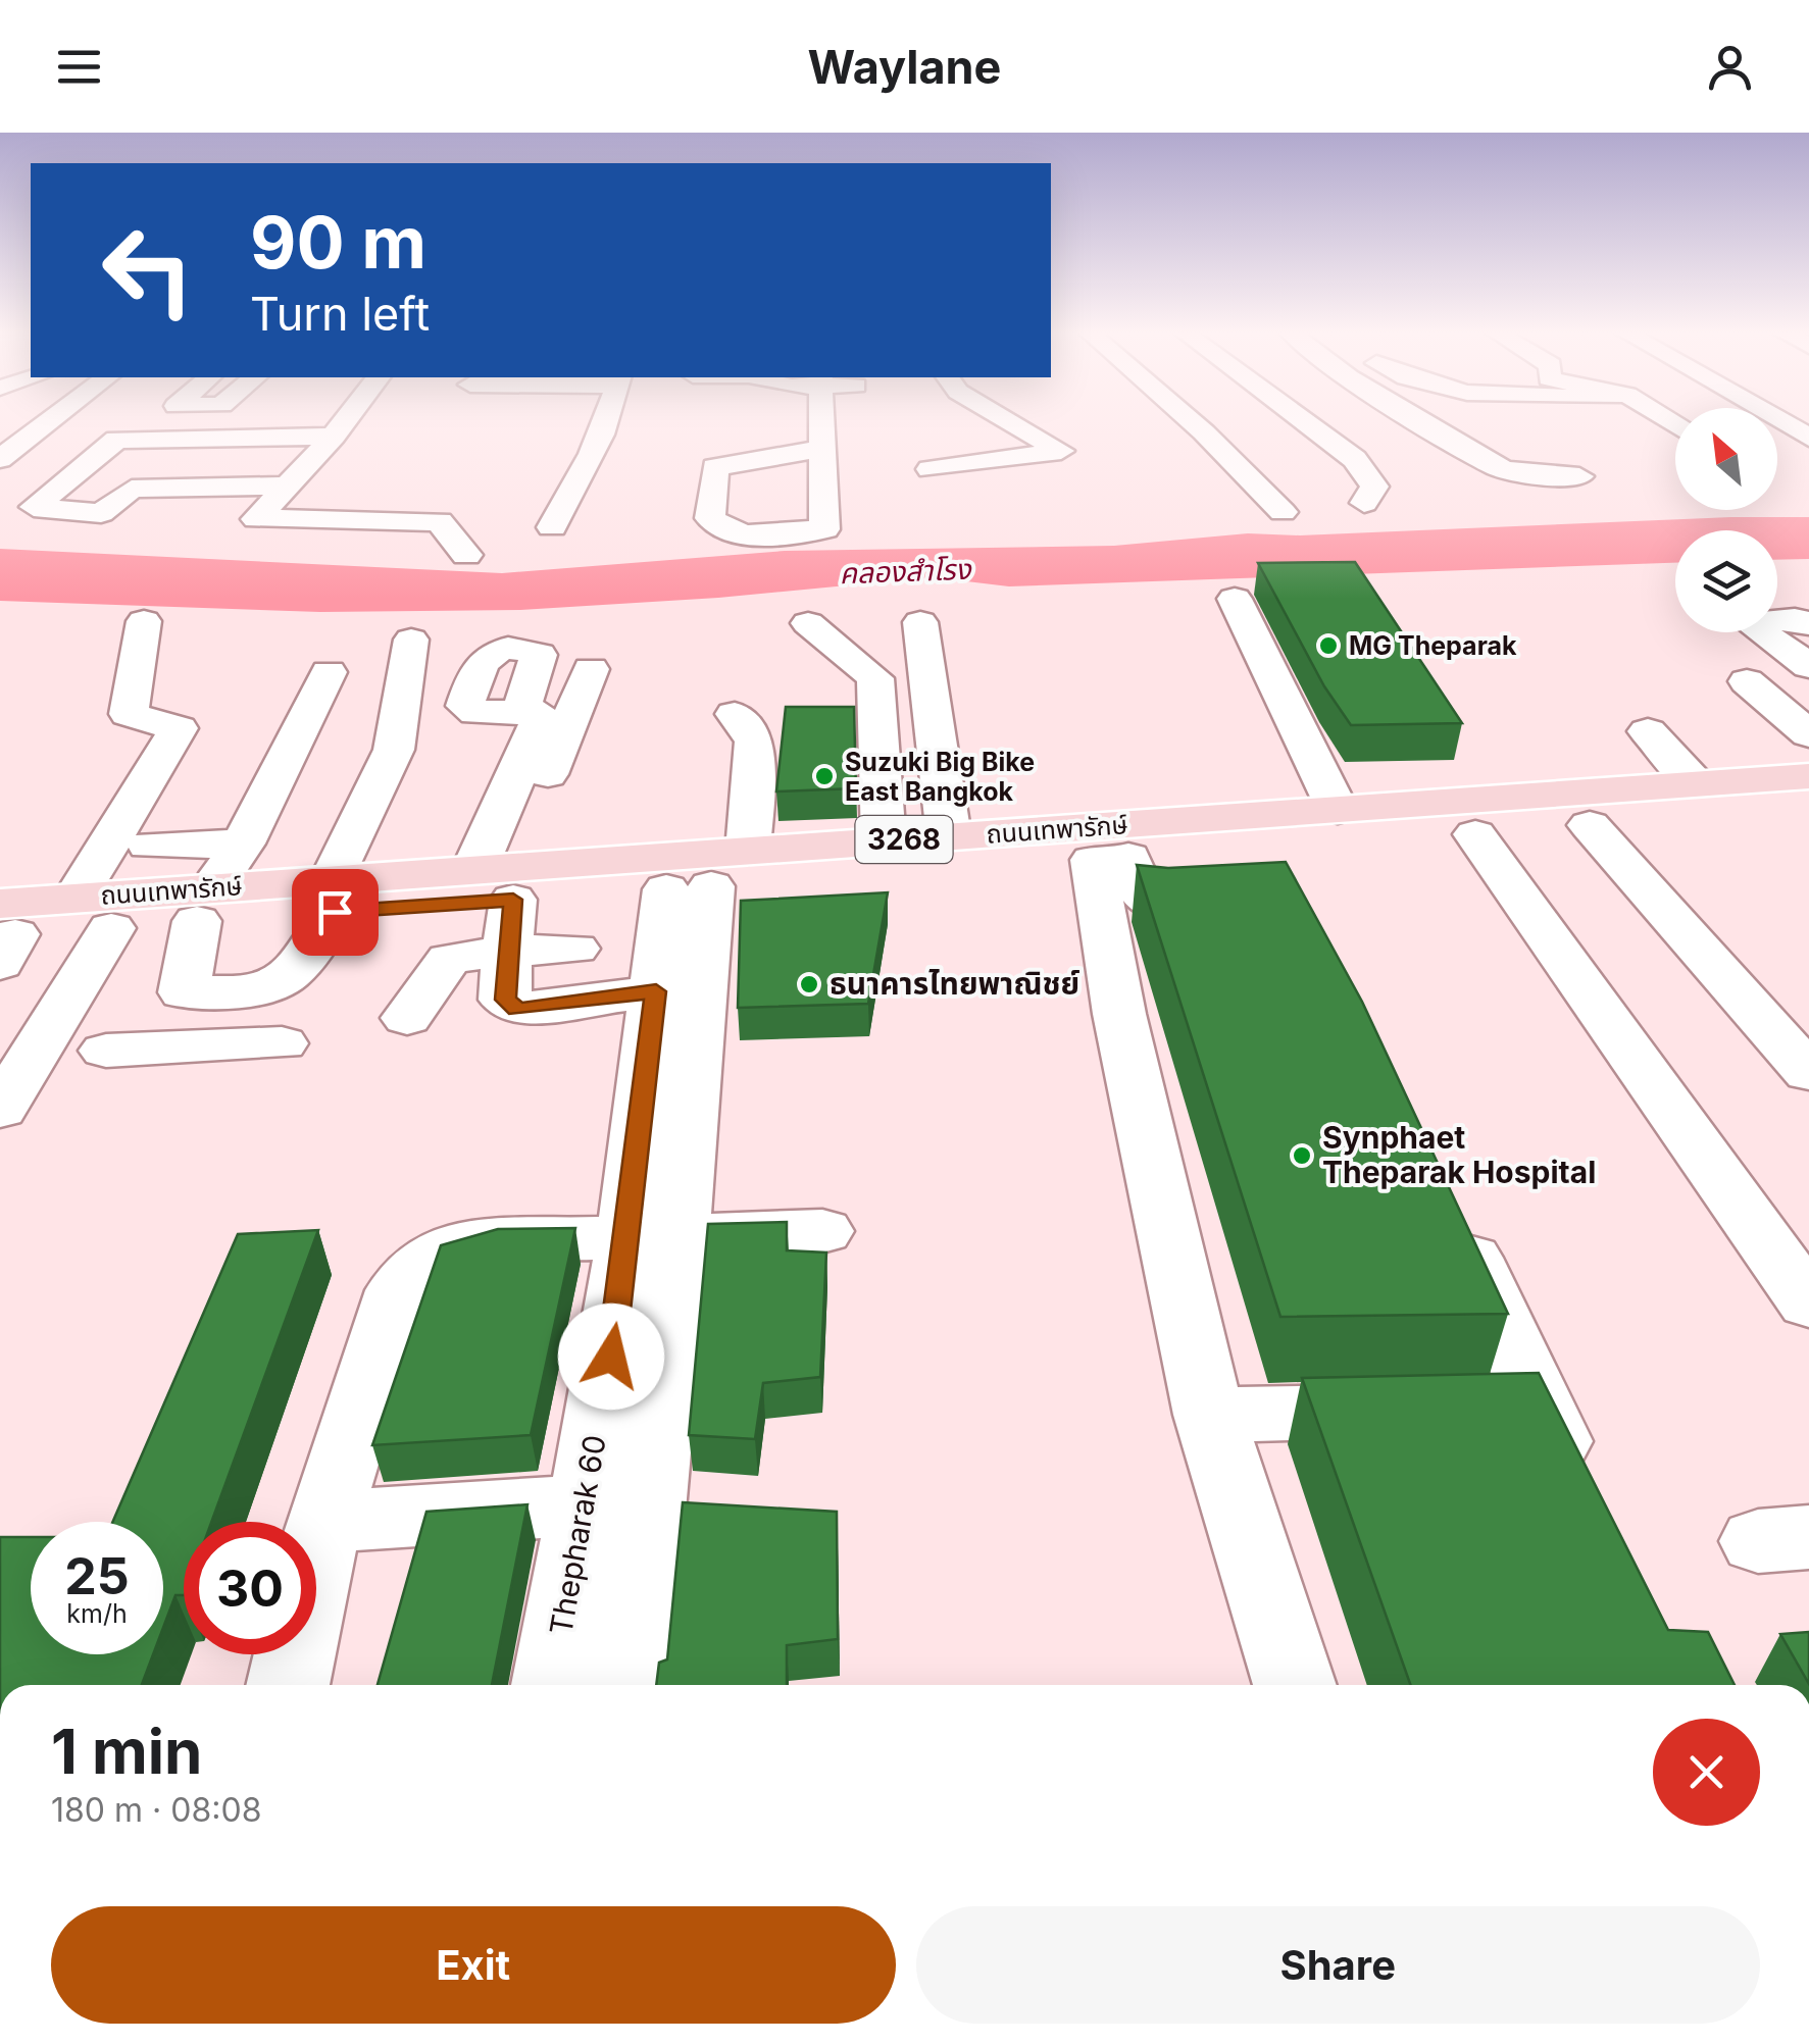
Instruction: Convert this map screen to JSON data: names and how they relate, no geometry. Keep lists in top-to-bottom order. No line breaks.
{"streets":{"main road":["ถนนเทพารักษ์","3268"],"street":["Thepharak 60"]},"crossings":[["ถนนเทพารักษ์","Thepharak 60"]],"water":["คลองสำโรง"],"places":["MG Theparak","Suzuki Big Bike East Bangkok","ธนาคารไทยพาณิชย์","Synphaet Theparak Hospital"],"north":"top left","page":{"header":"Waylane","turn":["90 m","Turn left"],"speed":"25 km/h","limit":"30","heading":["1 min","180 m · 08:08"],"buttons":["Exit","Share"]}}
